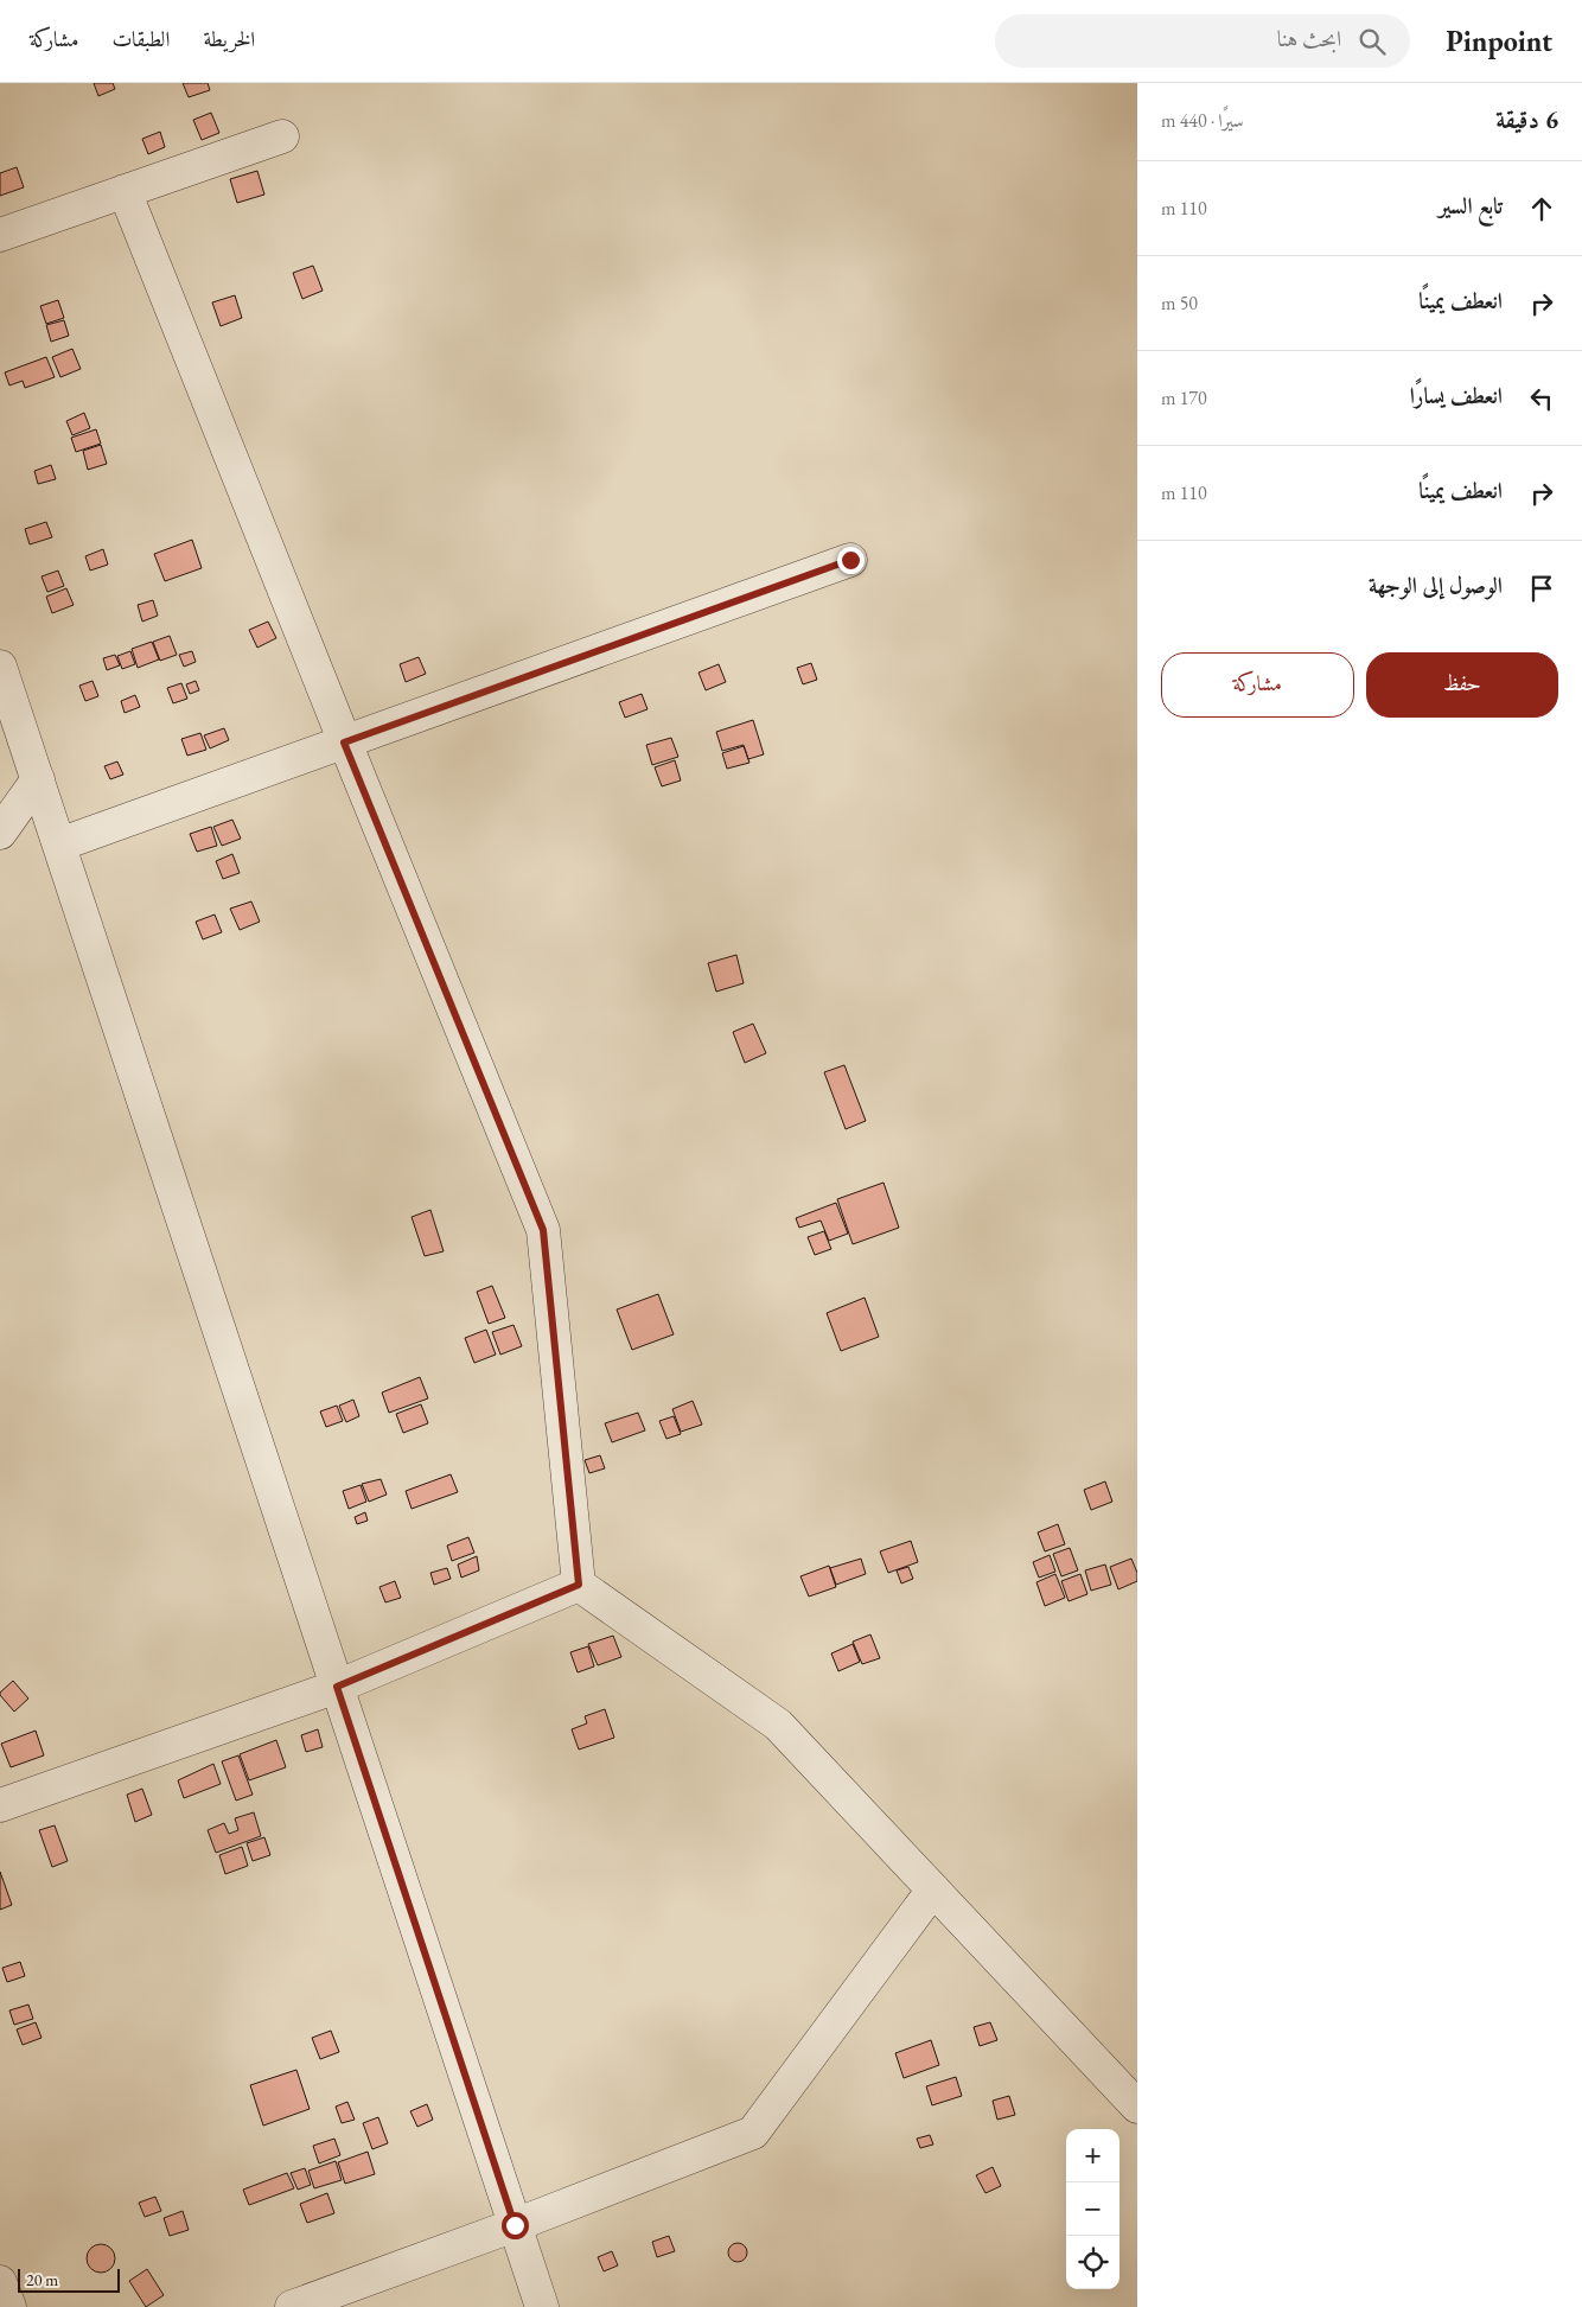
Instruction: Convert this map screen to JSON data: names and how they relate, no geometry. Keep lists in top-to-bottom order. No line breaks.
{"scale_bar":"20 m","page":{"header":"Pinpoint","search":"ابحث هنا","nav":["الخريطة","الطبقات","مشاركة"],"heading":["6 دقيقة","سيرًا · 440 m"],"list":[["تابع السير","110 m"],["انعطف يمينًا","50 m"],["انعطف يسارًا","170 m"],["انعطف يمينًا","110 m"],"الوصول إلى الوجهة"],"buttons":["حفظ","مشاركة"],"map_buttons":["+","−"],"scale":"20 m"}}
